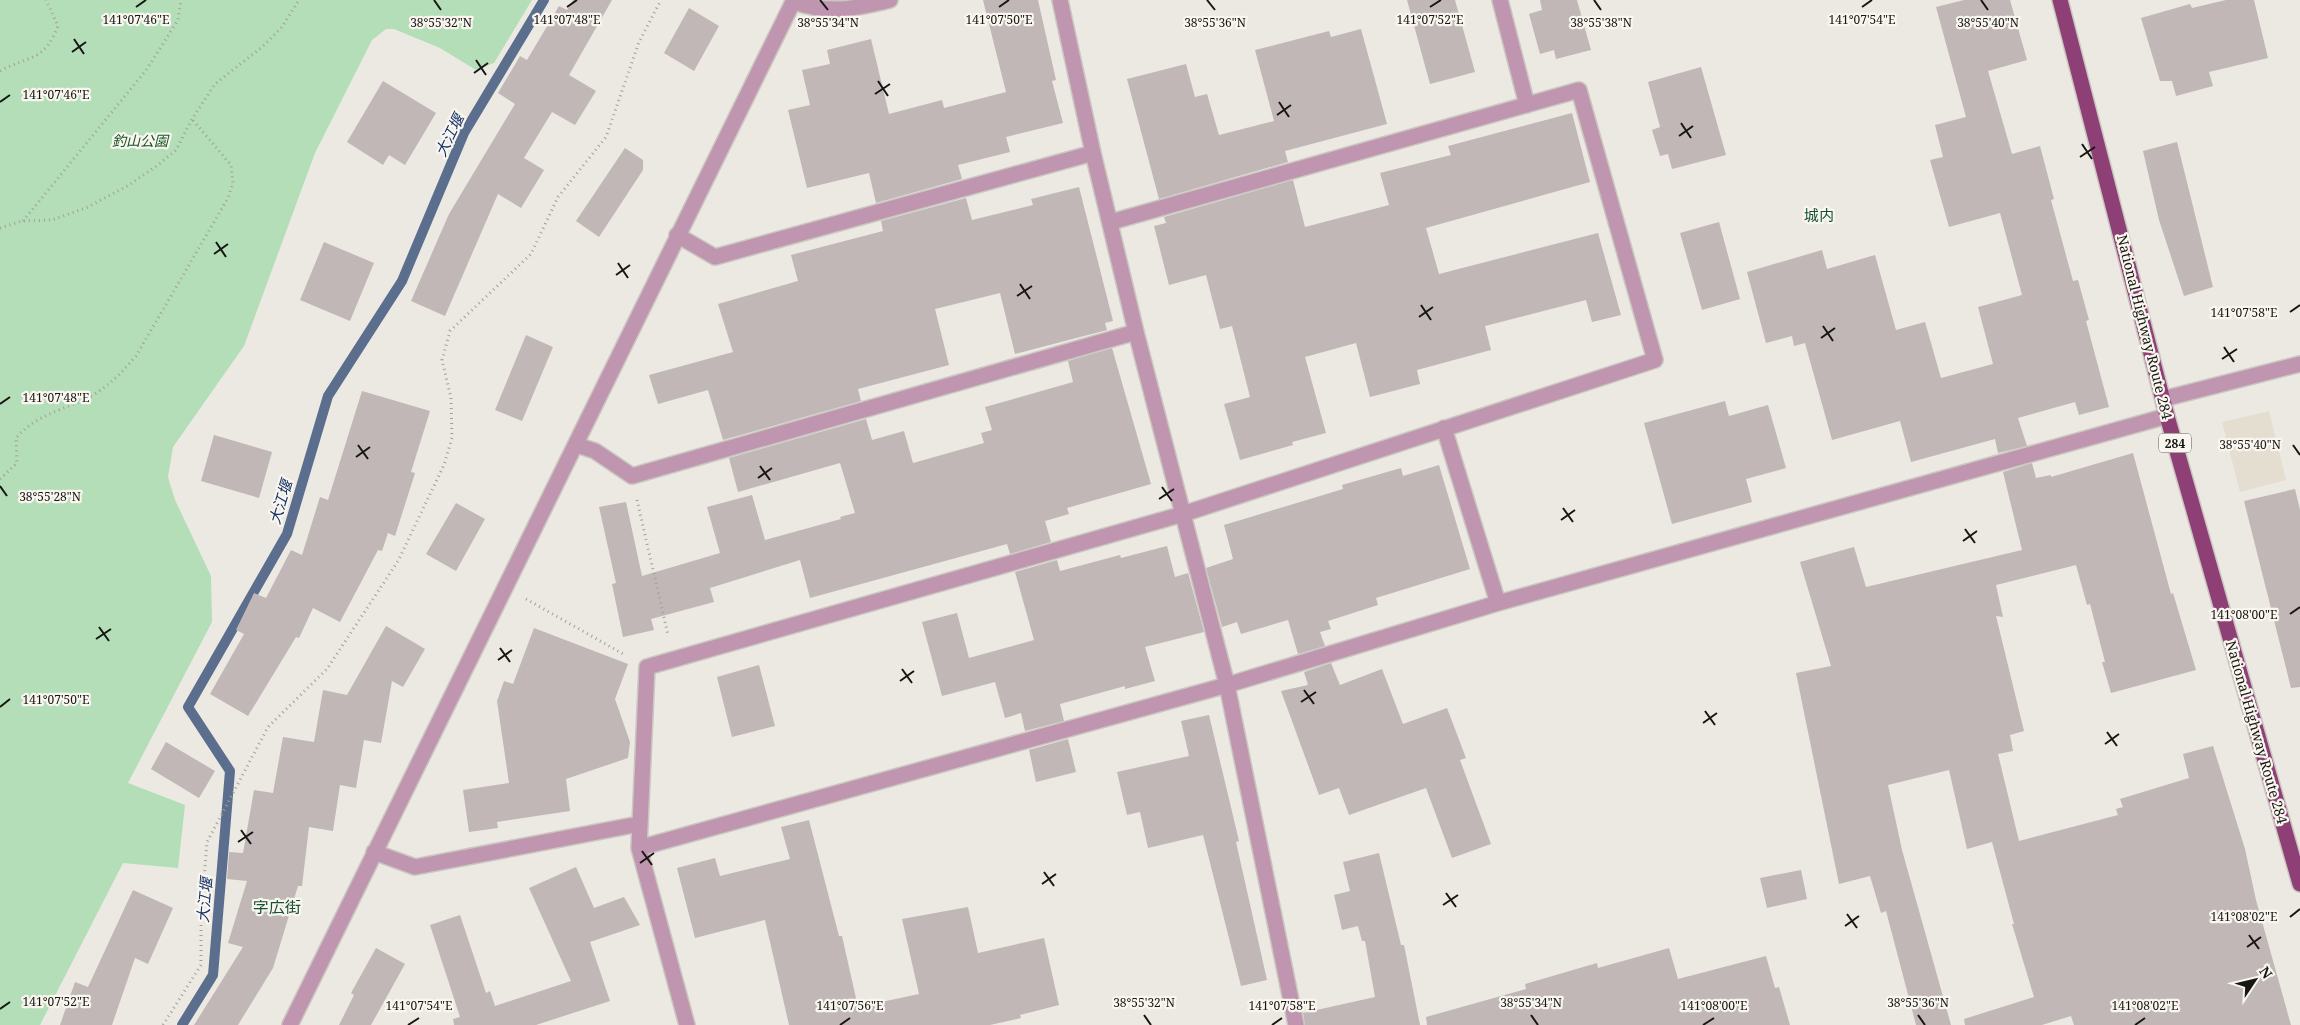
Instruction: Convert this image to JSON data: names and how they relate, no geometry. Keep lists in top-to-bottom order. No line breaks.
{"streets":{"highway":["National Highway Route 284","284"]},"districts":["城内","字広街"],"water":["大江堰"],"parks":["釣山公園"],"north":"top right","coordinates":["141°07'48\"E","141°07'46\"E","141°07'50\"E","141°07'52\"E","141°07'54\"E","38°55'32\"N","38°55'34\"N","38°55'36\"N","38°55'38\"N","38°55'40\"N","141°07'58\"E","38°55'28\"N","141°08'00\"E","141°08'02\"E","141°07'56\"E"]}
